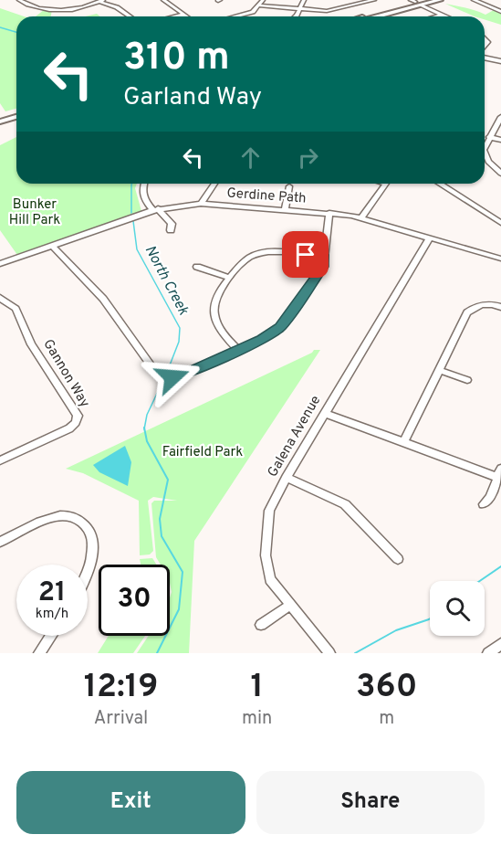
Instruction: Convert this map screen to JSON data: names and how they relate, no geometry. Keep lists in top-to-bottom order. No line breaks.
{"streets":{"street":["Gerdine Path","Gannon Way","Galena Avenue"]},"crossings":[["Gerdine Path","Galena Avenue"]],"water":["North Creek"],"parks":["Bunker Hill Park","Fairfield Park"],"page":{"turn":["310 m","Garland Way"],"speed":"21 km/h","limit":"30","eta":["12:19","Arrival","1","min","360","m"],"buttons":["Exit","Share"]}}
